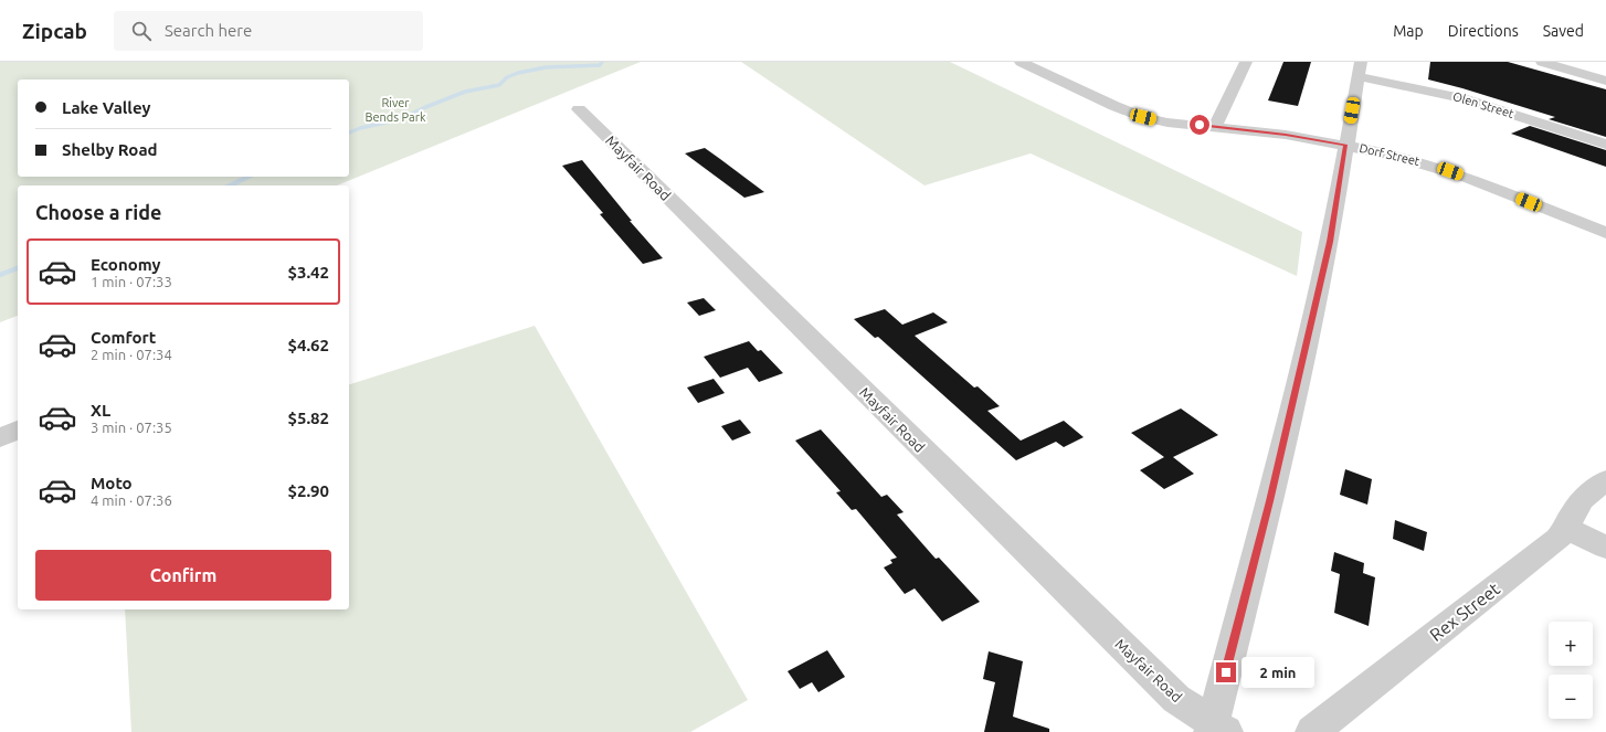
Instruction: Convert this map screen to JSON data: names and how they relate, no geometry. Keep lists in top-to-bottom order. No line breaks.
{"streets":{"street":["Olen Street","Dorf Street","Mayfair Road","Rex Street"]},"parks":["River Bends Park"],"page":{"header":"Zipcab","search":"Search here","nav":["Map","Directions","Saved"],"banner":["Lake Valley","Shelby Road"],"heading":"Choose a ride","list":[{"name":"Economy","note":"1 min · 07:33","value":"$3.42"},{"name":"Comfort","note":"2 min · 07:34","value":"$4.62"},{"name":"XL","note":"3 min · 07:35","value":"$5.82"},{"name":"Moto","note":"4 min · 07:36","value":"$2.90"}],"buttons":"Confirm","map_buttons":["+","−"],"bubble":"2 min"}}
